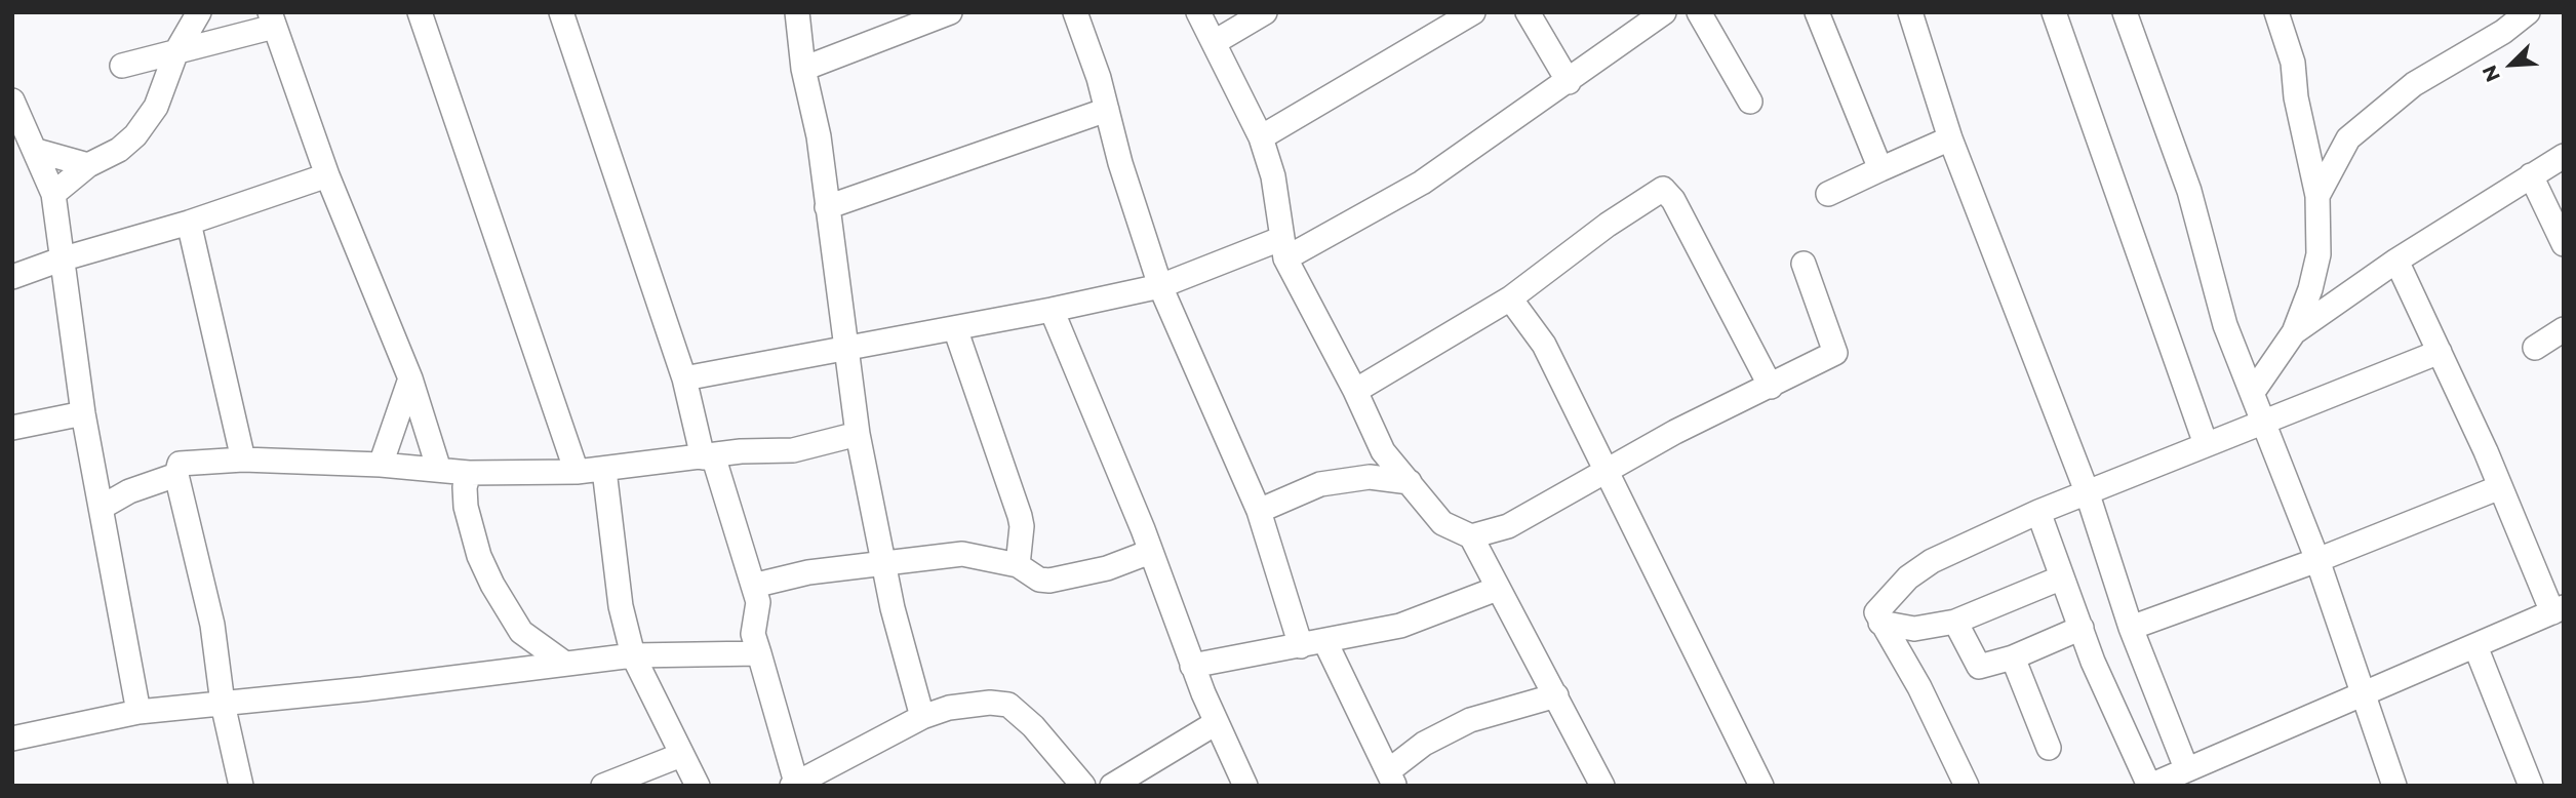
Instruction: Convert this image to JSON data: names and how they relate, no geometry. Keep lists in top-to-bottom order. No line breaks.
{"north":"bottom left"}
